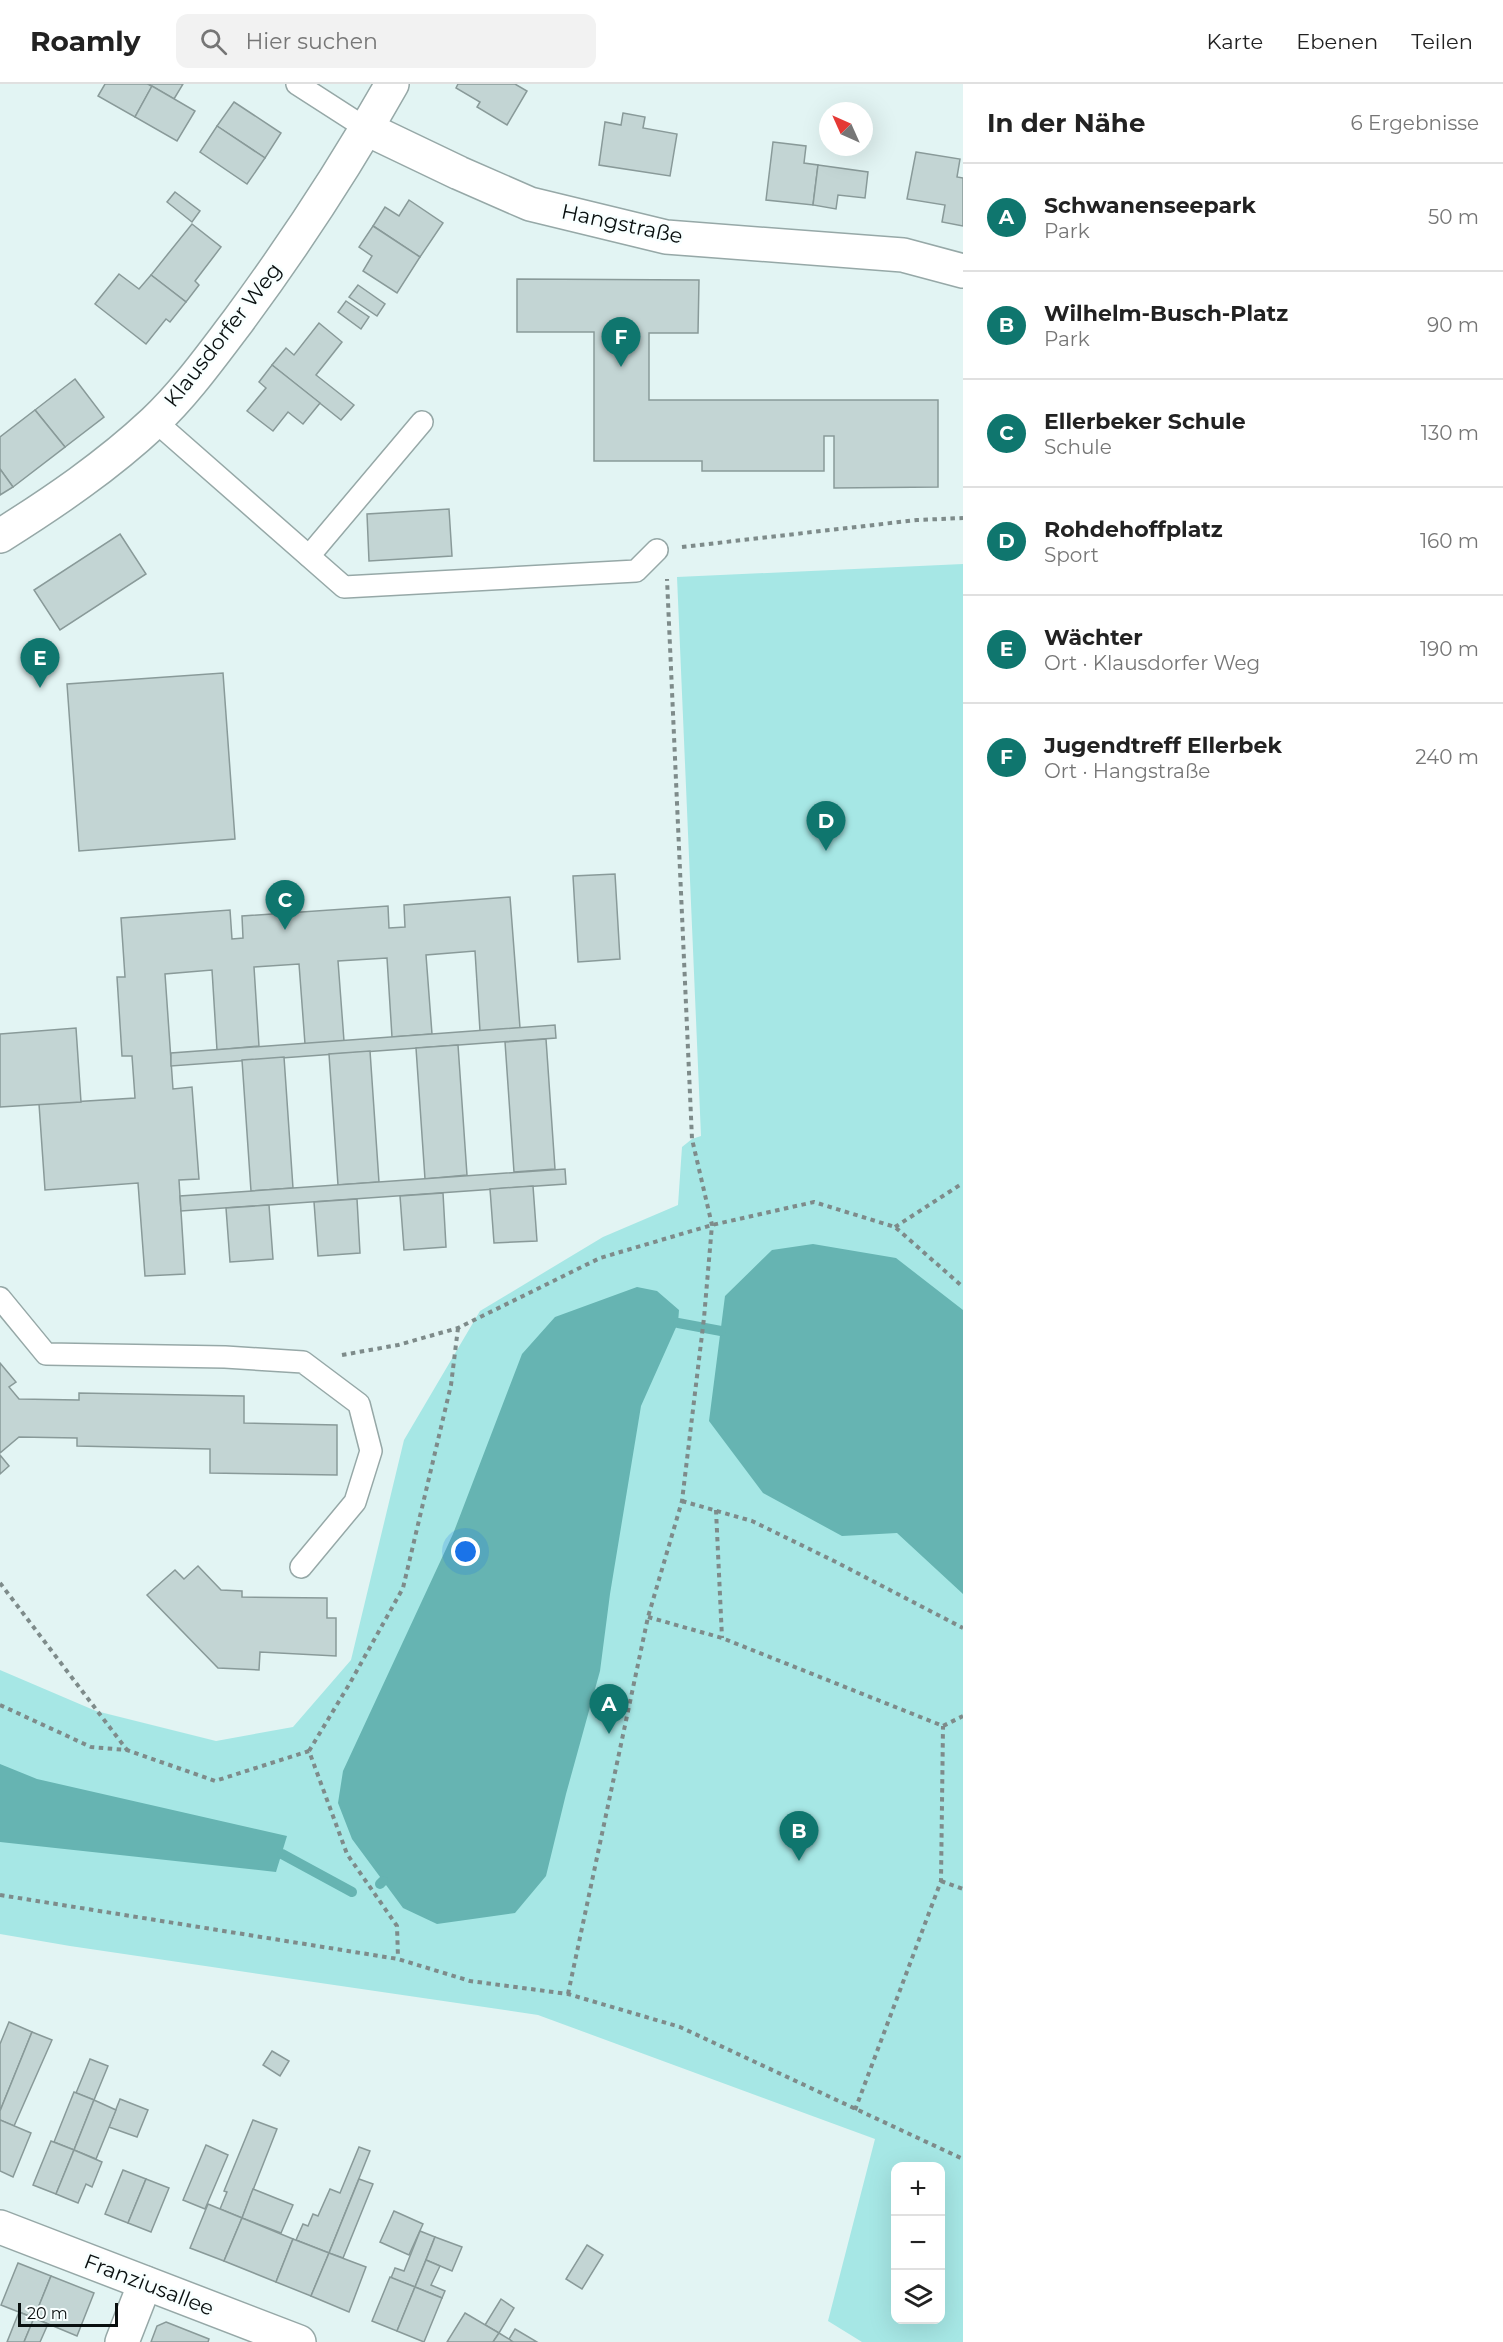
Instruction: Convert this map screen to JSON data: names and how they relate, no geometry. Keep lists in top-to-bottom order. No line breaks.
{"streets":{"street":["Hangstraße","Klausdorfer Weg","Franziusallee"]},"crossings":[["Hangstraße","Klausdorfer Weg"]],"scale_bar":"20 m","north":"top left","page":{"header":"Roamly","search":"Hier suchen","nav":["Karte","Ebenen","Teilen"],"heading":["In der Nähe","6 Ergebnisse"],"list":[{"mark":"A","name":"Schwanenseepark","note":"Park","value":"50 m"},{"mark":"B","name":"Wilhelm-Busch-Platz","note":"Park","value":"90 m"},{"mark":"C","name":"Ellerbeker Schule","note":"Schule","value":"130 m"},{"mark":"D","name":"Rohdehoffplatz","note":"Sport","value":"160 m"},{"mark":"E","name":"Wächter","note":"Ort · Klausdorfer Weg","value":"190 m"},{"mark":"F","name":"Jugendtreff Ellerbek","note":"Ort · Hangstraße","value":"240 m"}],"pins":["F","E","D","C","A","B"],"map_buttons":["+","−"],"scale":"20 m"}}
